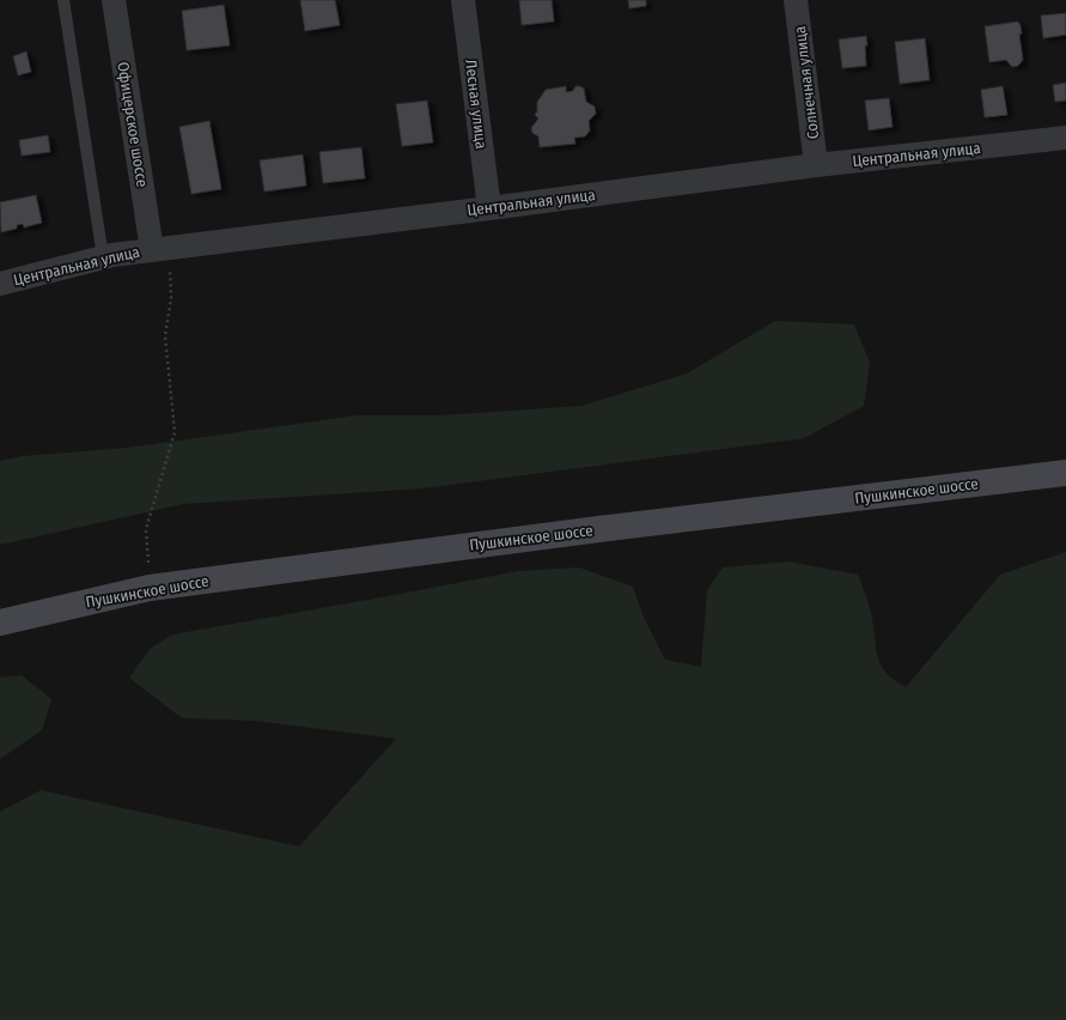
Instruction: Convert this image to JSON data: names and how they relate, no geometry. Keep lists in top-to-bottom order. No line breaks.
{"streets":{"main road":["Пушкинское шоссе"],"street":["Солнечная улица","Лесная улица","Офицерское шоссе","Центральная улица"]},"crossings":[["Солнечная улица","Центральная улица"],["Лесная улица","Центральная улица"],["Офицерское шоссе","Центральная улица"]]}
